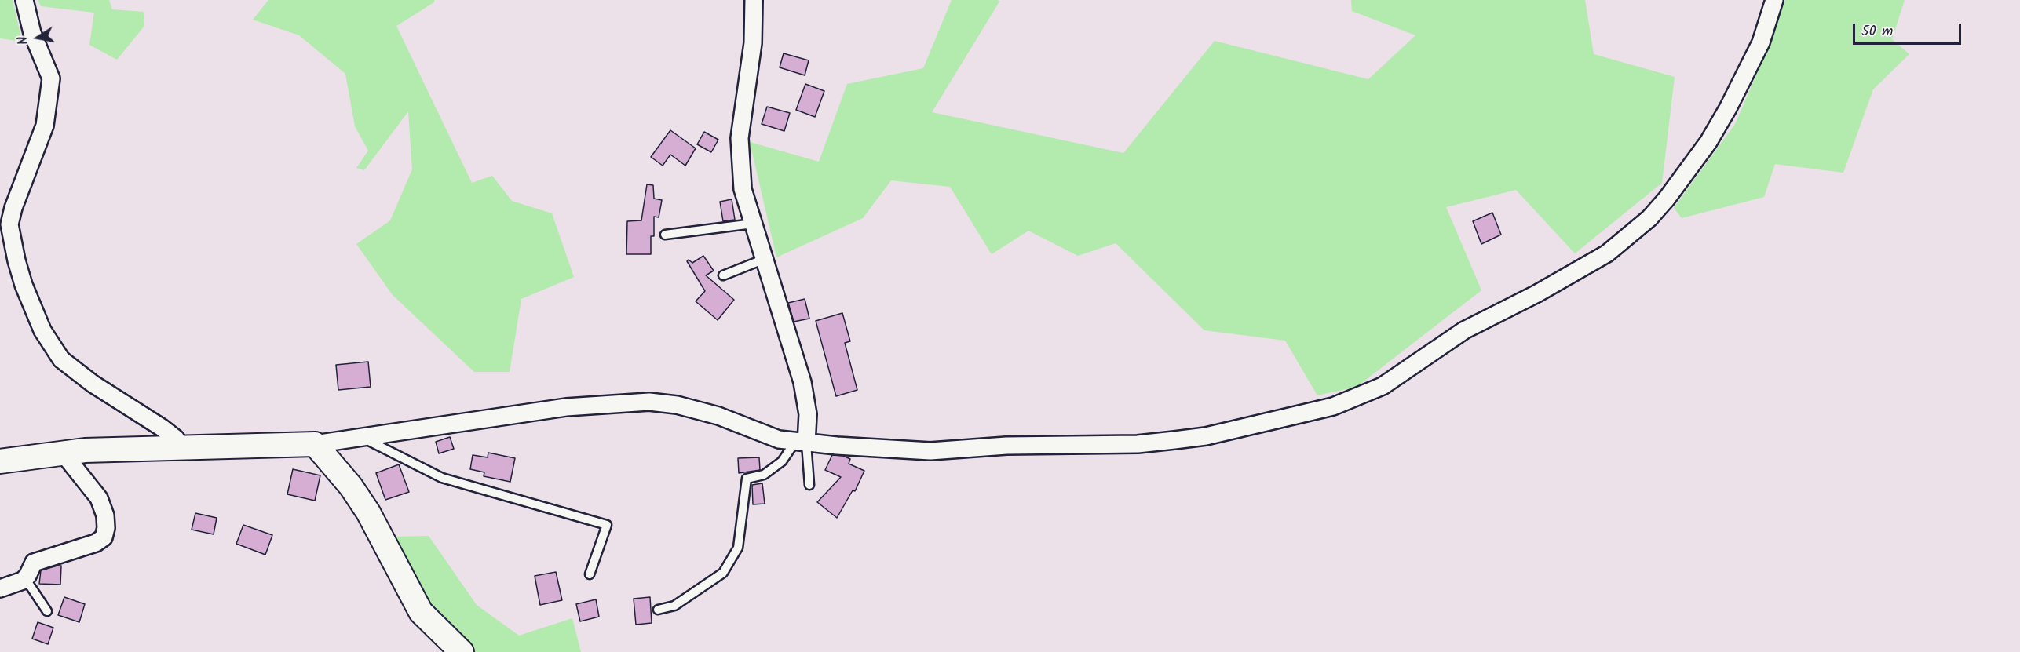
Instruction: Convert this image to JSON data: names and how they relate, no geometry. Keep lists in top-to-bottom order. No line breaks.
{"scale_bar":"50 m","north":"left"}
